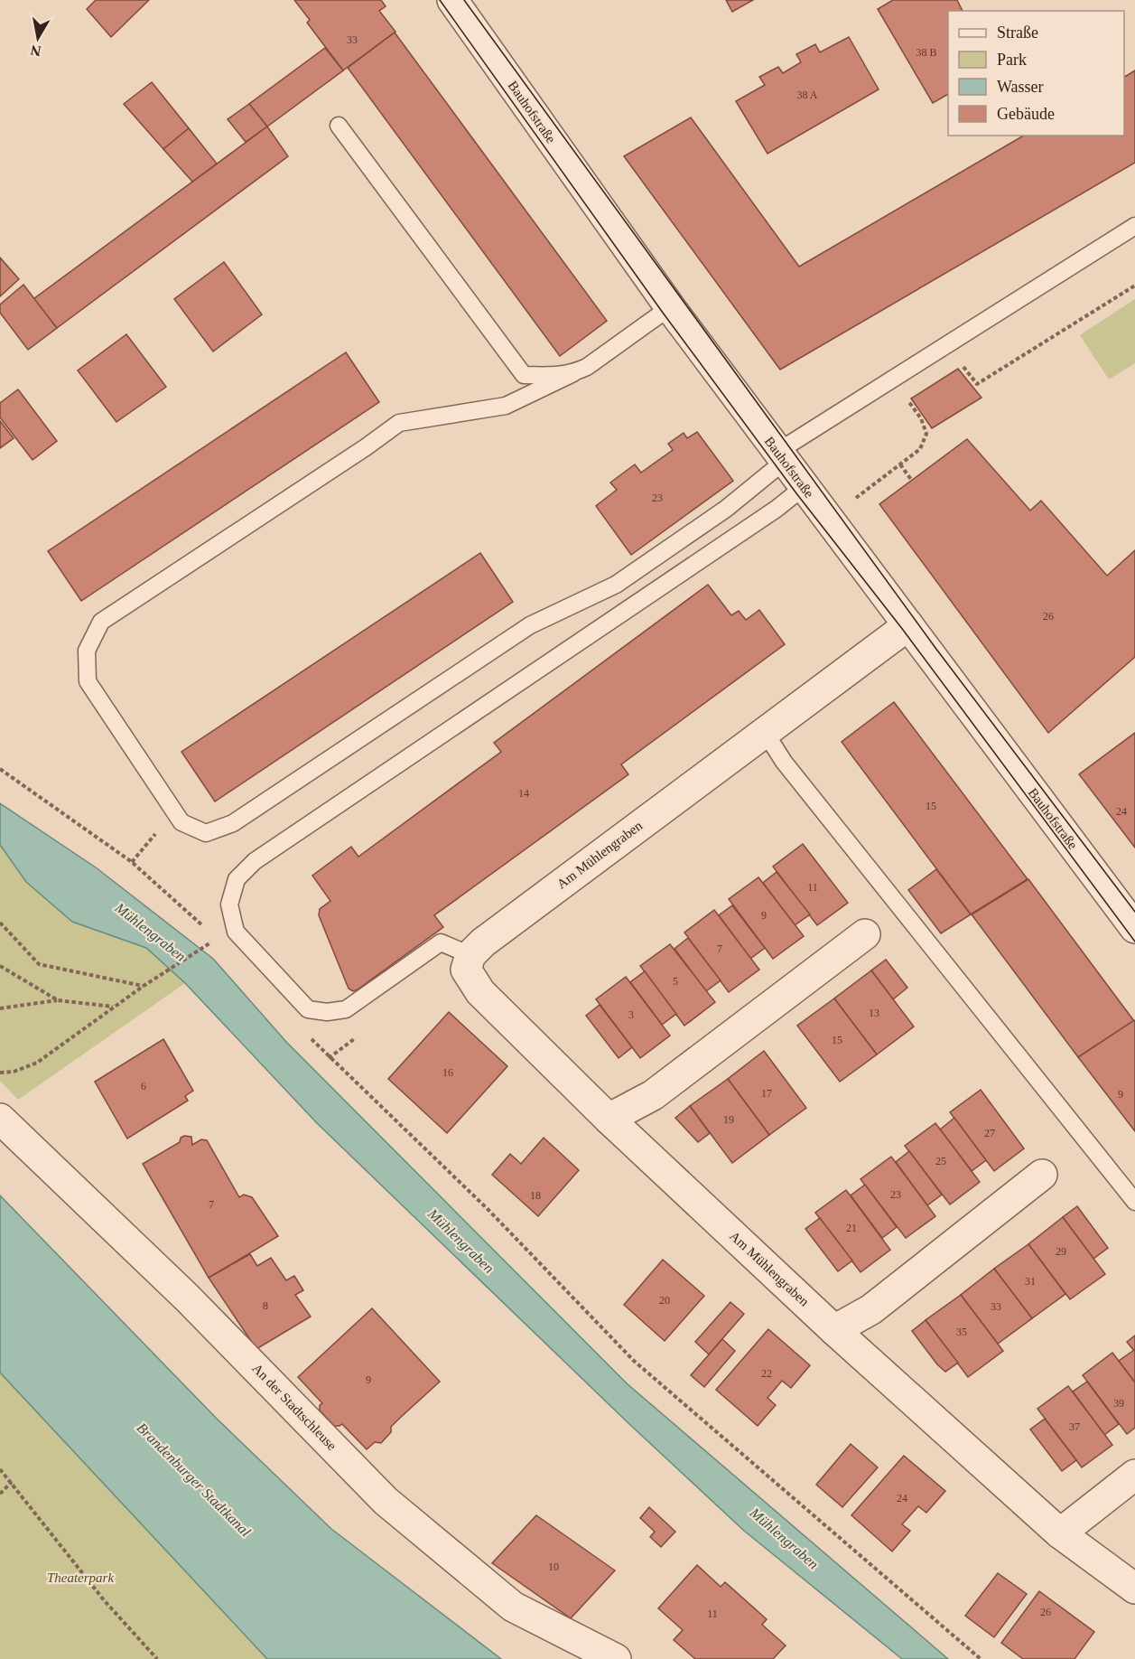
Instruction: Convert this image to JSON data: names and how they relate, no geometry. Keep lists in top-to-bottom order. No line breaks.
{"streets":{"street":["Bauhofstraße","Am Mühlengraben","An der Stadtschleuse"]},"crossings":[["Bauhofstraße","Am Mühlengraben"]],"water":["Mühlengraben","Brandenburger Stadtkanal"],"parks":["Theaterpark"],"house_numbers":["33","38 B","38 A","23","26","14","15","24","11","9","7","5","13","3","15","16","6","17","9","19","27","25","23","18","7","21","29","31","20","8","33","35","22","9","39","37","24","10","26","11"],"legend":["Straße","Park","Wasser","Gebäude"],"north":"bottom"}
